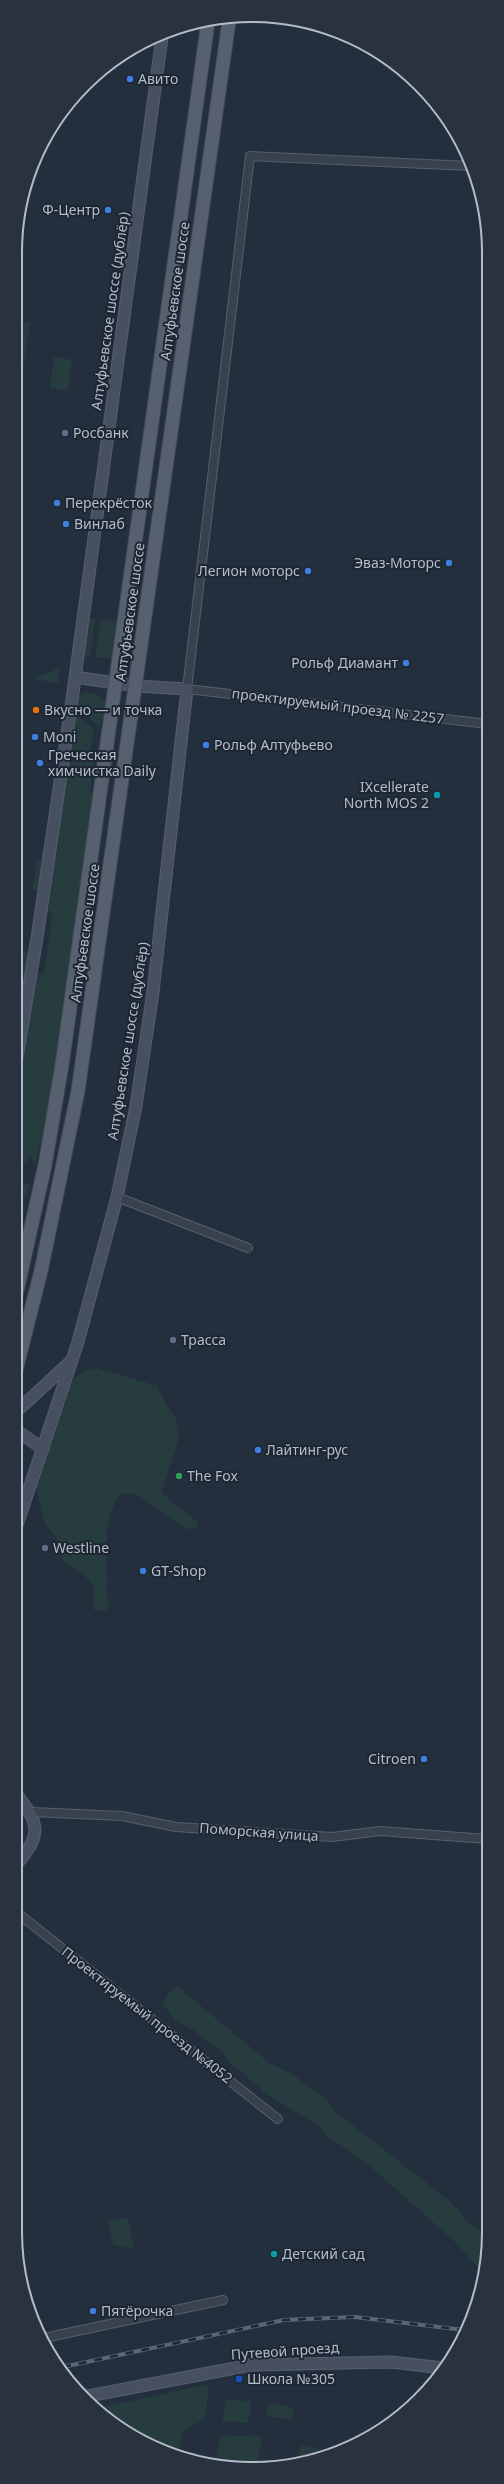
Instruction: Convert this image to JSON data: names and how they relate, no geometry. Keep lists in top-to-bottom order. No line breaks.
{"streets":{"main road":["Алтуфьевское шоссе","Алтуфьевское шоссе (дублёр)","Путевой проезд"],"street":["проектируемый проезд № 2257","Поморская улица","Проектируемый проезд №4052"]},"crossings":[["Алтуфьевское шоссе (дублёр)","проектируемый проезд № 2257"]],"places":{"other":["Авито","Ф-Центр","Росбанк","Перекрёсток","Винлаб","Эваз-Моторс","Легион моторс","Рольф Диамант","Вкусно — и точка","Moni","Рольф Алтуфьево","Греческая химчистка Daily","IXcellerate North MOS 2","Трасса","Лайтинг-рус","The Fox","Westline","GT-Shop","Citroen","Детский сад","Пятёрочка"],"transit":["Школа №305"]}}
